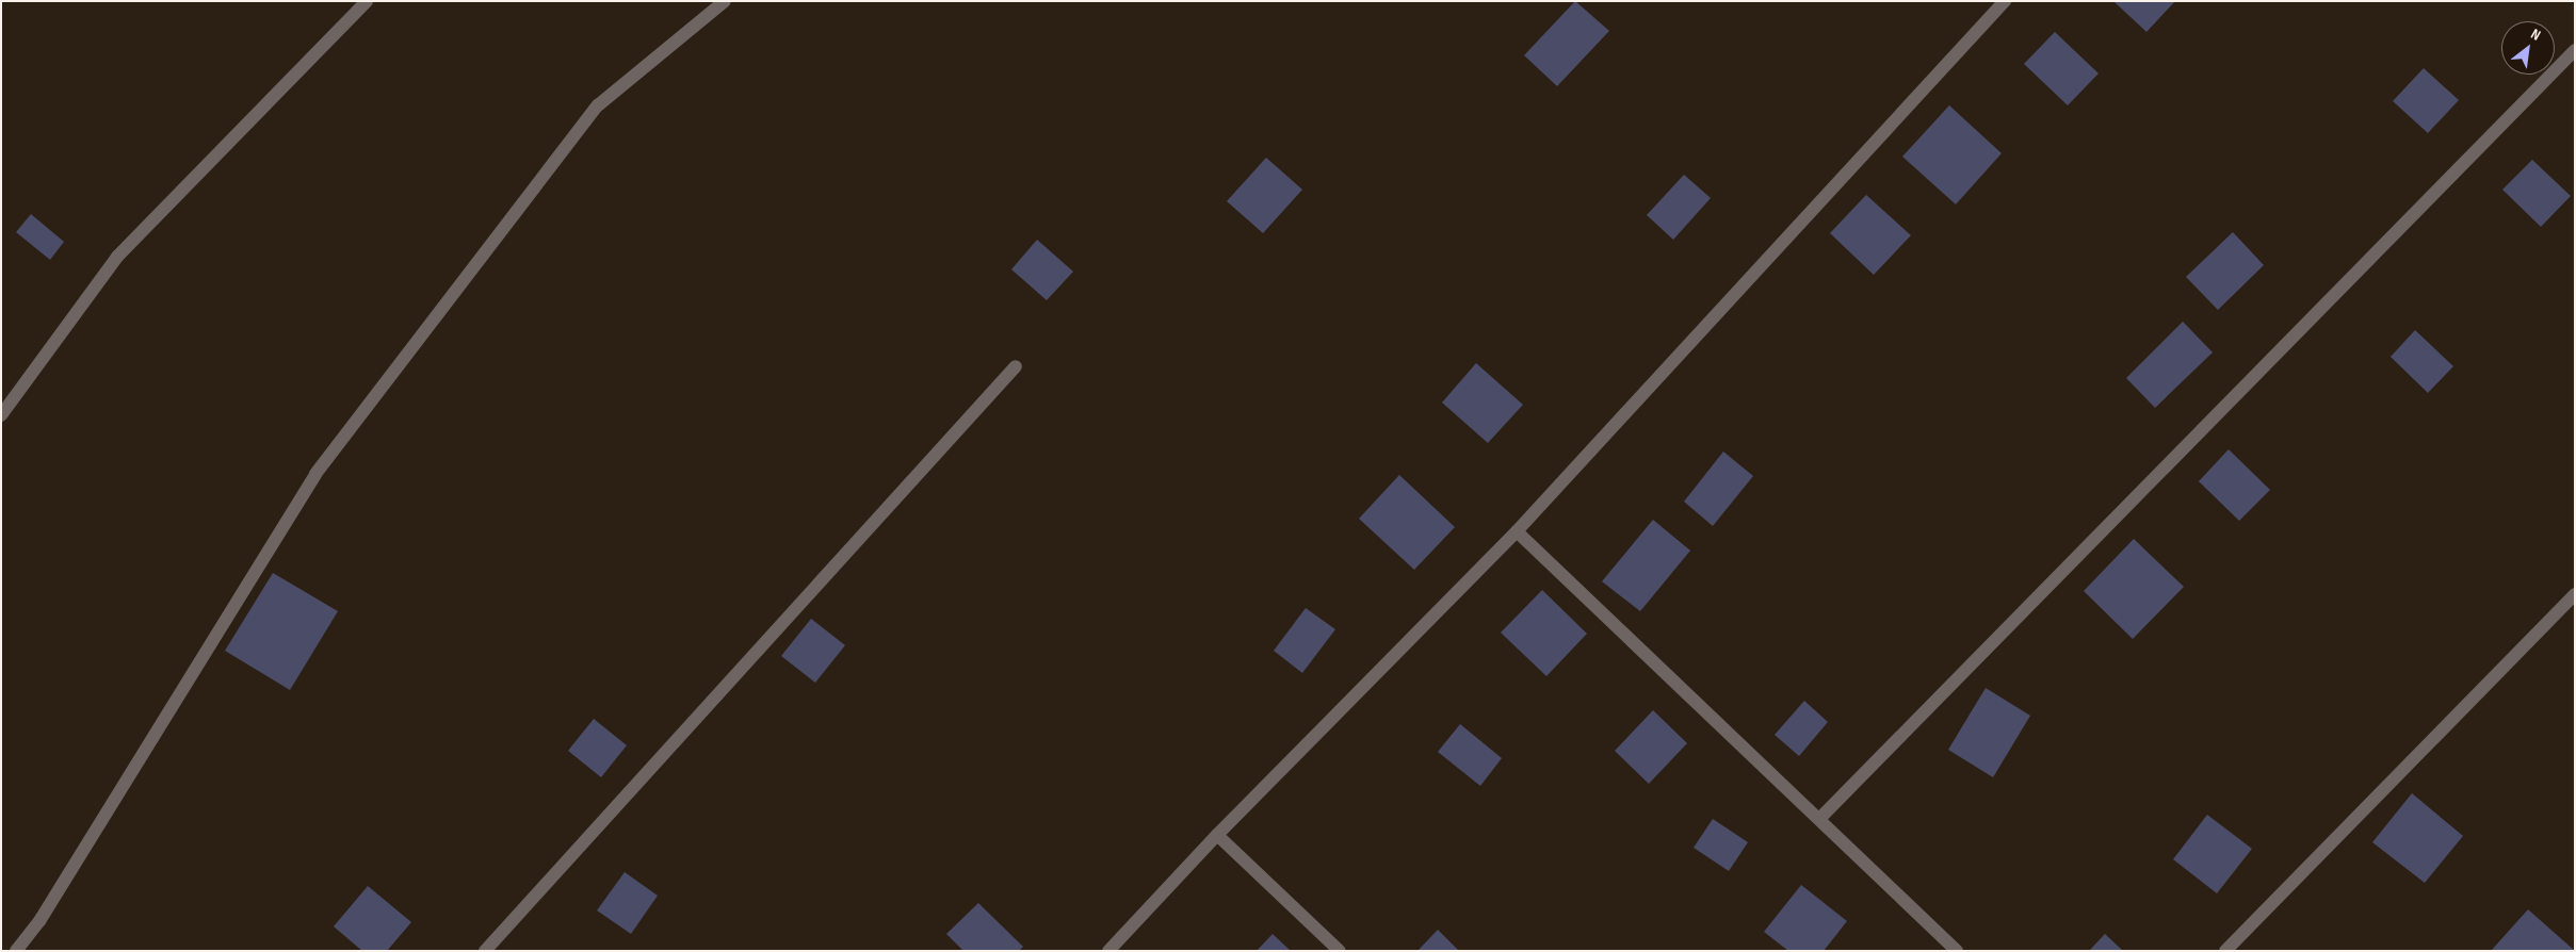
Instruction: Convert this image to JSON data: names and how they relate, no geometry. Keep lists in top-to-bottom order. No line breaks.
{"north":"top right"}
